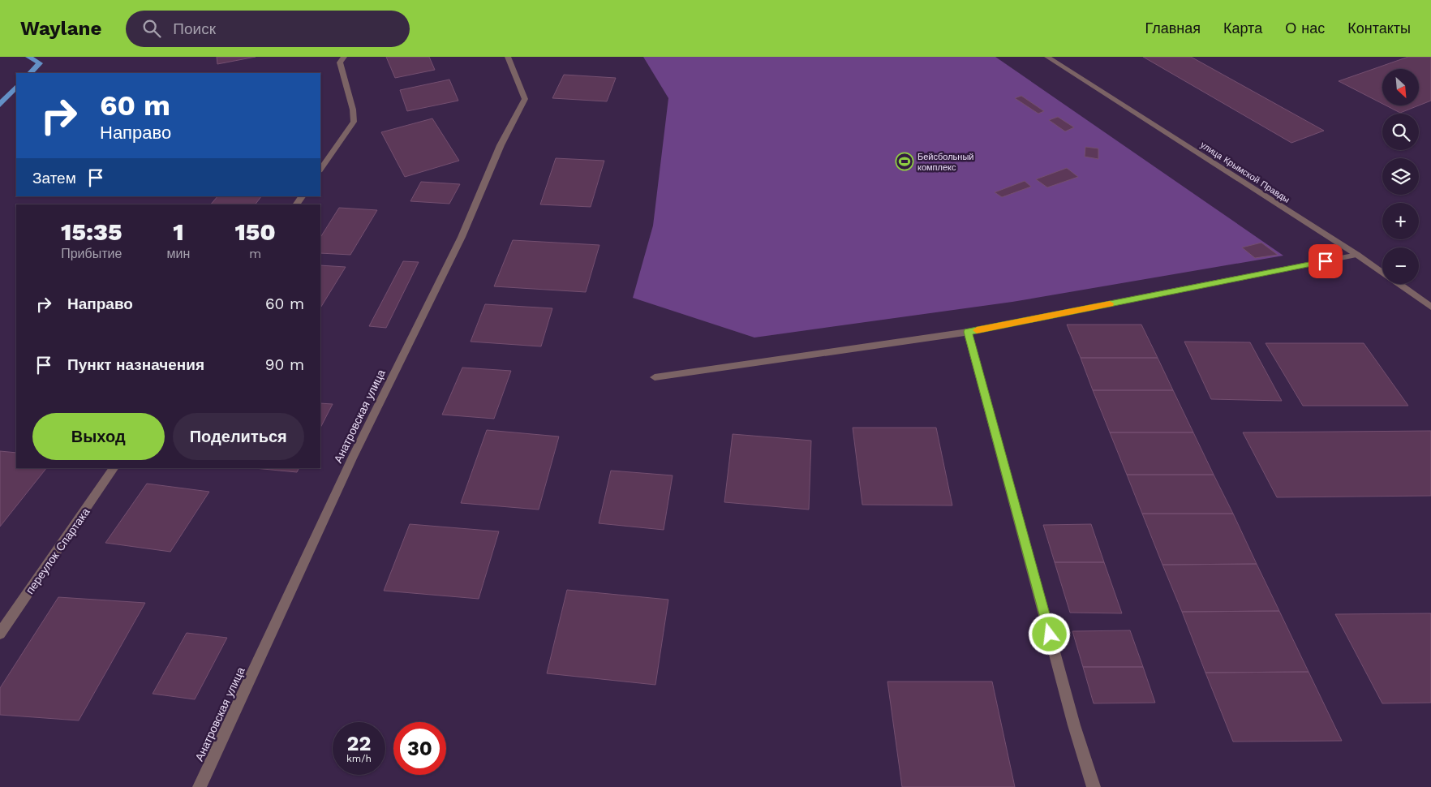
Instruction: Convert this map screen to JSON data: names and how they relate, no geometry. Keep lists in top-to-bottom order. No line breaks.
{"streets":{"street":["улица Крымской Правды","Анатровская улица","переулок Спартака"]},"places":{"sports":["Бейсбольный комплекс"]},"north":"bottom right","page":{"header":"Waylane","search":"Поиск","nav":["Главная","Карта","О нас","Контакты"],"map_buttons":["+","−"],"turn":["60 m","Направо"],"then":"Затем","eta":["15:35","Прибытие","1","мин","150","m"],"list":[{"name":"Направо","value":"60 m"},{"name":"Пункт назначения","value":"90 m"}],"buttons":["Выход","Поделиться"],"speed":"22 km/h","limit":"30"}}
